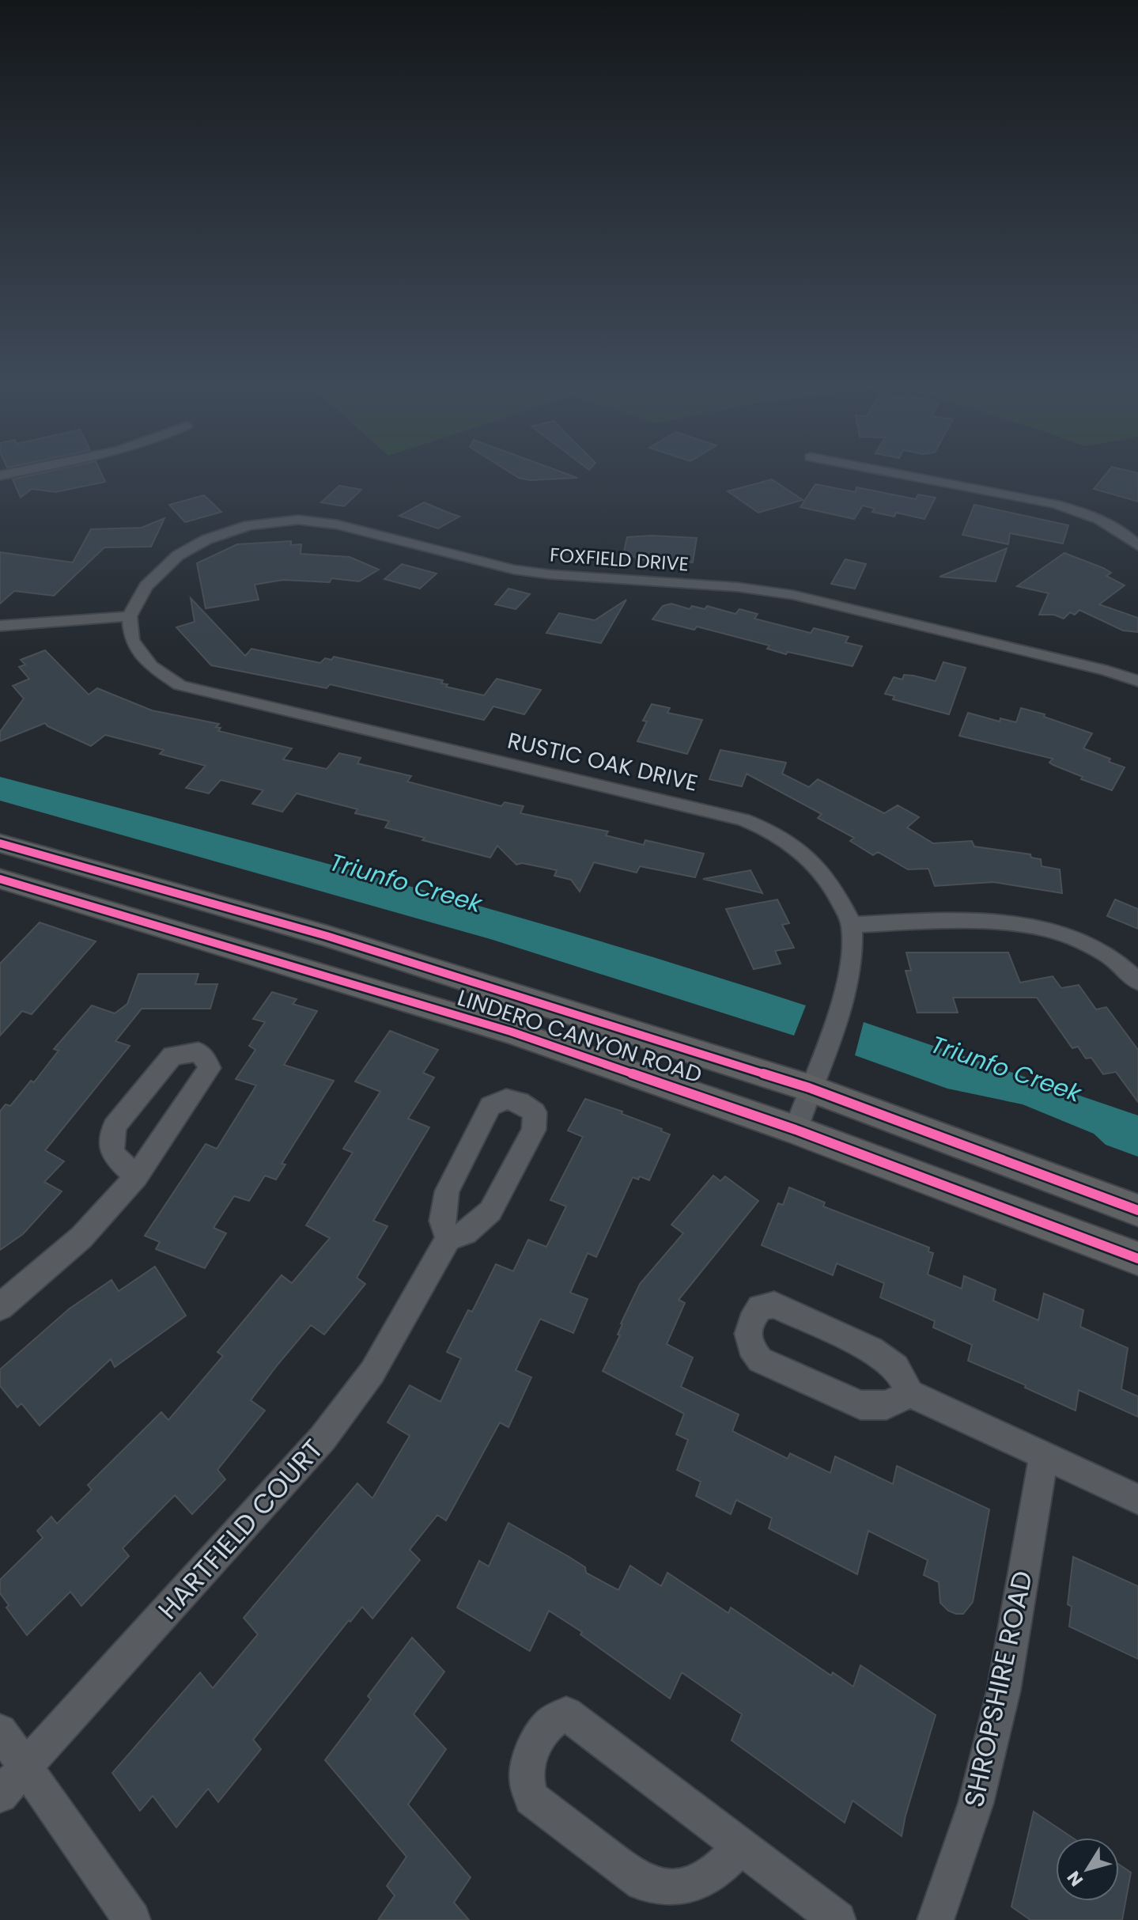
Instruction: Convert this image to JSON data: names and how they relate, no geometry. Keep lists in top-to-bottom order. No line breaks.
{"streets":{"street":["FOXFIELD DRIVE","RUSTIC OAK DRIVE","LINDERO CANYON ROAD","HARTFIELD COURT","SHROPSHIRE ROAD"]},"crossings":[["FOXFIELD DRIVE","RUSTIC OAK DRIVE"],["RUSTIC OAK DRIVE","LINDERO CANYON ROAD"]],"water":["Triunfo Creek"],"north":"bottom left"}
